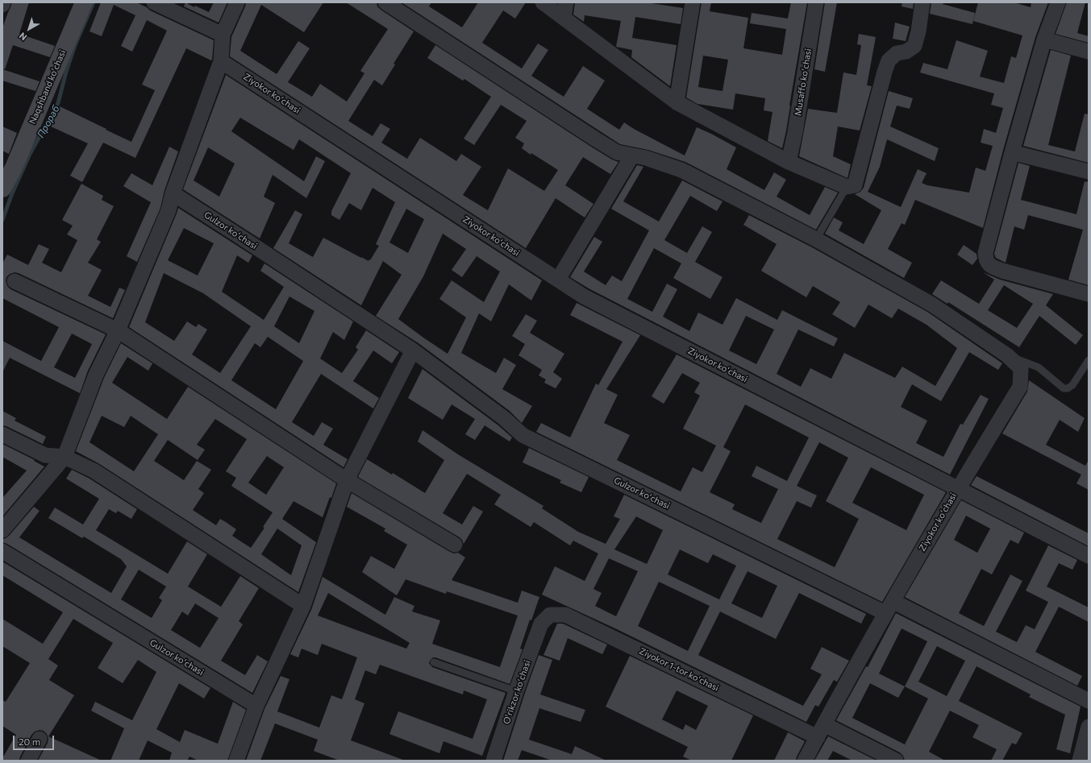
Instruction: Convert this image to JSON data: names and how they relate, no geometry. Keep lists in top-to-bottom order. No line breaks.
{"streets":{"street":["Musaffo koʻchasi","Naqshband ko'chasi","Ziyokor koʻchasi","Gulzor koʻchasi","Ziyokor 1-tor koʻchasi","O'rikzor koʻchasi"]},"crossings":[["Ziyokor koʻchasi","Gulzor koʻchasi"],["Ziyokor koʻchasi","Ziyokor 1-tor koʻchasi"],["Ziyokor 1-tor koʻchasi","O'rikzor koʻchasi"]],"water":["Прораб"],"scale_bar":"20 m","north":"bottom left"}
